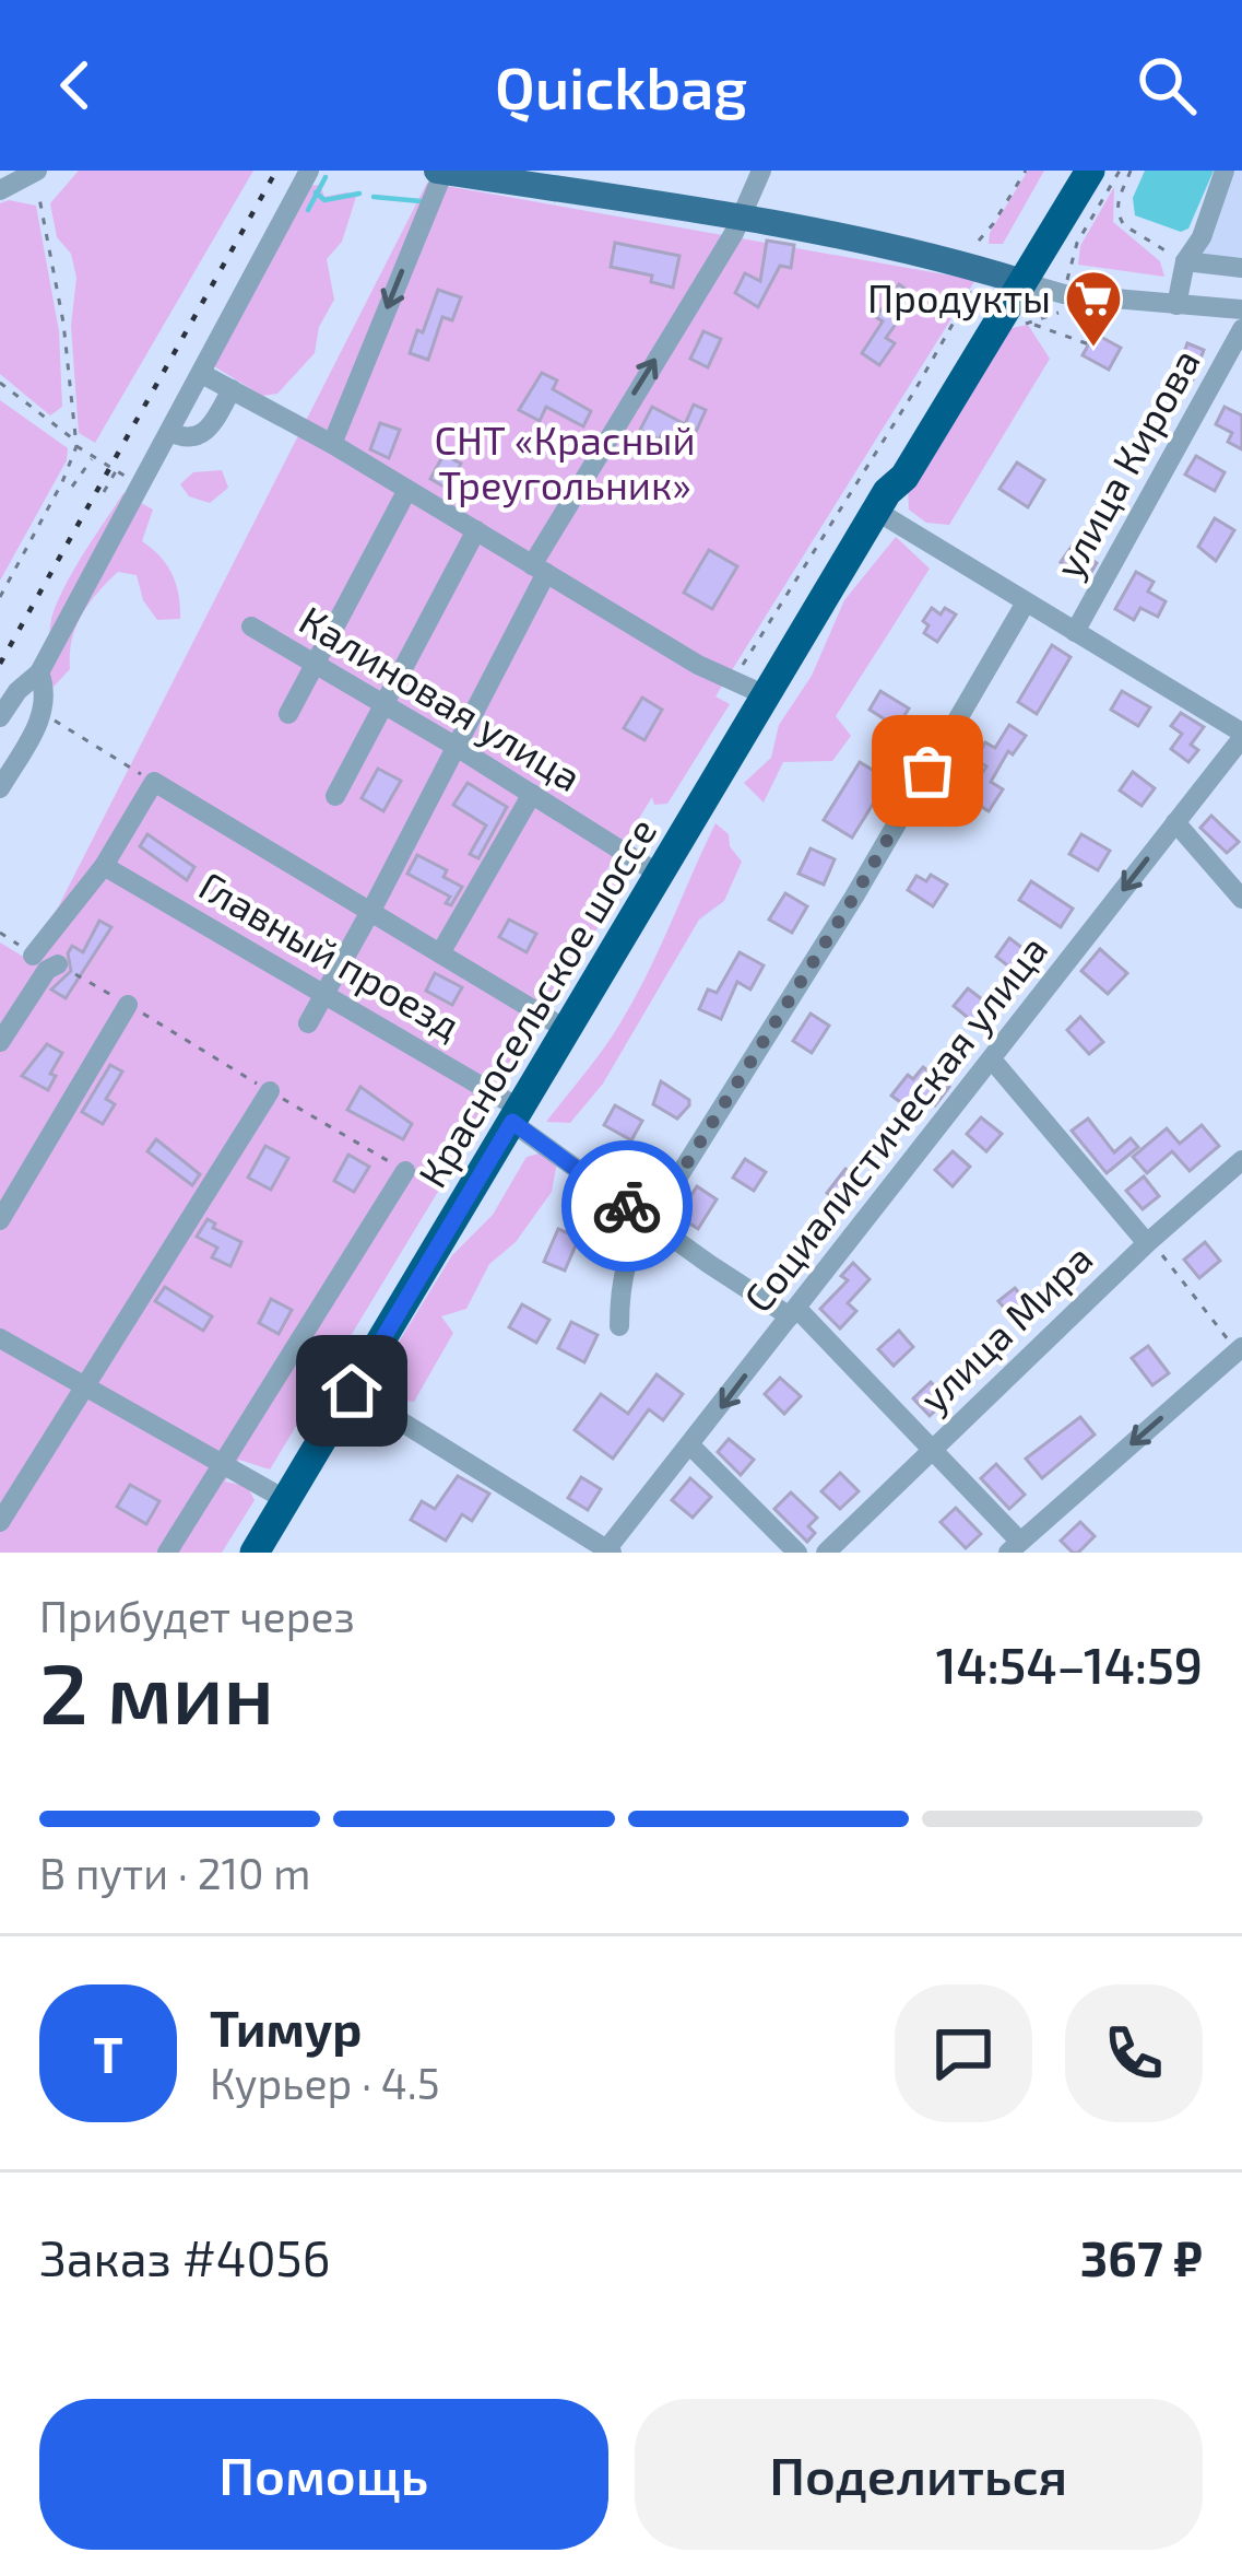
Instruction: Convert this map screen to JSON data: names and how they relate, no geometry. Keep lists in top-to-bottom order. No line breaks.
{"streets":{"highway":["Красносельское шоссе"],"street":["улица Кирова","Калиновая улица","Главный проезд","Социалистическая улица","улица Мира"]},"crossings":[["улица Кирова","Главный проезд"],["Калиновая улица","Красносельское шоссе"],["Главный проезд","Красносельское шоссе"],["Главный проезд","Социалистическая улица"],["Главный проезд","улица Мира"]],"one_way":["Социалистическая улица"],"parks":["СНТ «Красный Треугольник»"],"places":{"supermarket":["Продукты"]},"page":{"header":"Quickbag","heading":["2 мин","Прибудет через","14:54–14:59"],"panel":["Тимур","Курьер · 4.5","Заказ #4056","367 ₽"],"bar":"В пути · 210 m","round":"Т","buttons":["Помощь","Поделиться"]}}
